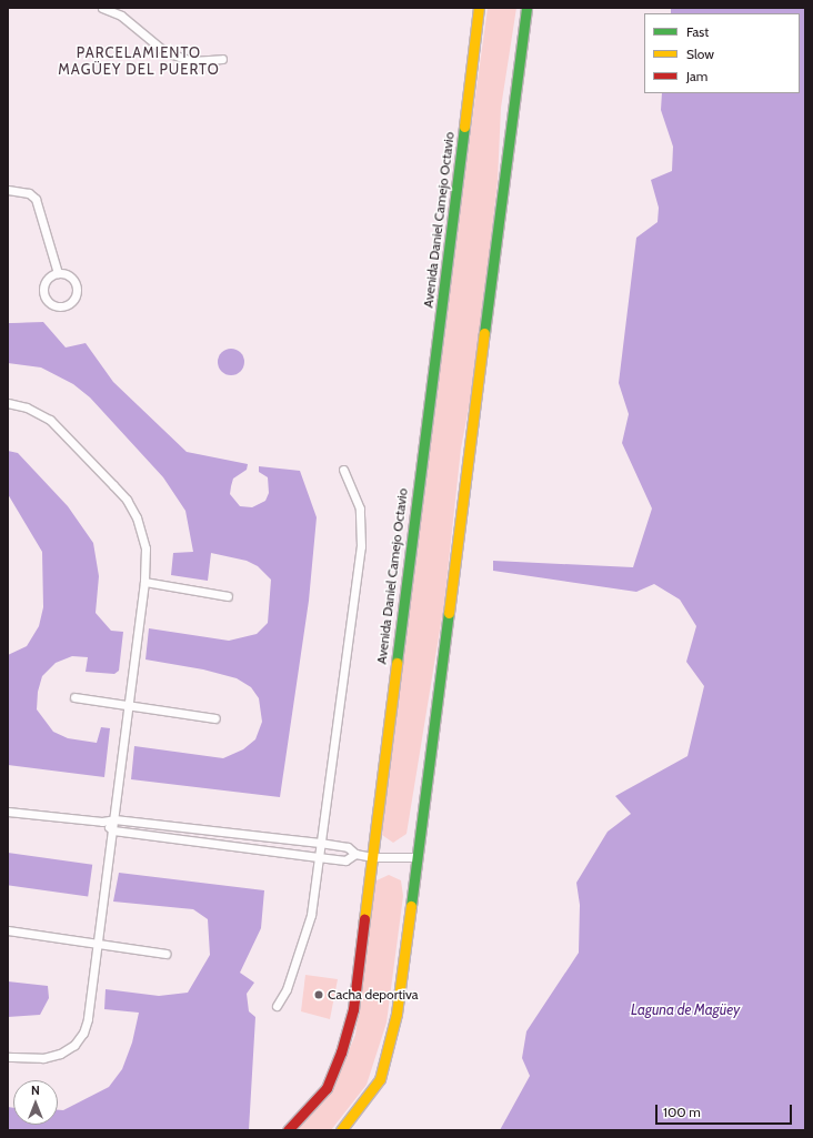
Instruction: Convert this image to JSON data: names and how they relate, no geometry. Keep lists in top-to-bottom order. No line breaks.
{"streets":{"main road":["Avenida Daniel Camejo Octavio"]},"districts":["PARCELAMIENTO MAGÜEY DEL PUERTO"],"water":["Laguna de Magüey"],"places":["Cacha deportiva"],"legend":["Fast","Slow","Jam"],"scale_bar":"100 m","north":"top"}
